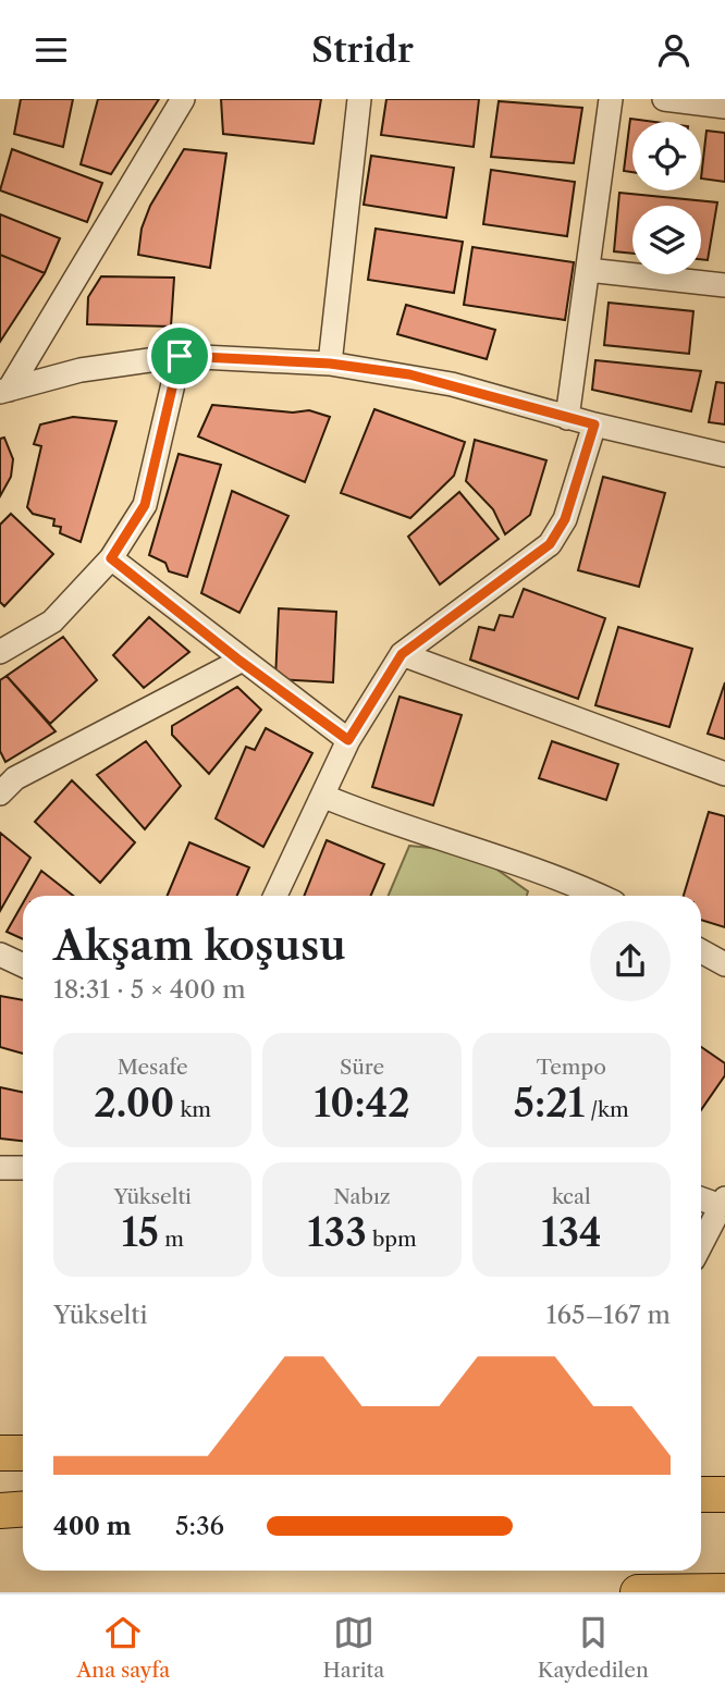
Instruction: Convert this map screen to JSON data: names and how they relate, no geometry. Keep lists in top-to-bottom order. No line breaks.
{"page":{"header":"Stridr","heading":["Akşam koşusu","18:31 · 5 × 400 m"],"stats":[["Mesafe","2.00 km"],["Süre","10:42"],["Tempo","5:21 /km"],["Yükselti","15 m"],["Nabız","133 bpm"],["kcal","134"]],"chart":["Yükselti","165–167 m"],"list":[{"name":"400 m","note":"5:36"}],"tabs":["Ana sayfa","Harita","Kaydedilen"]}}
